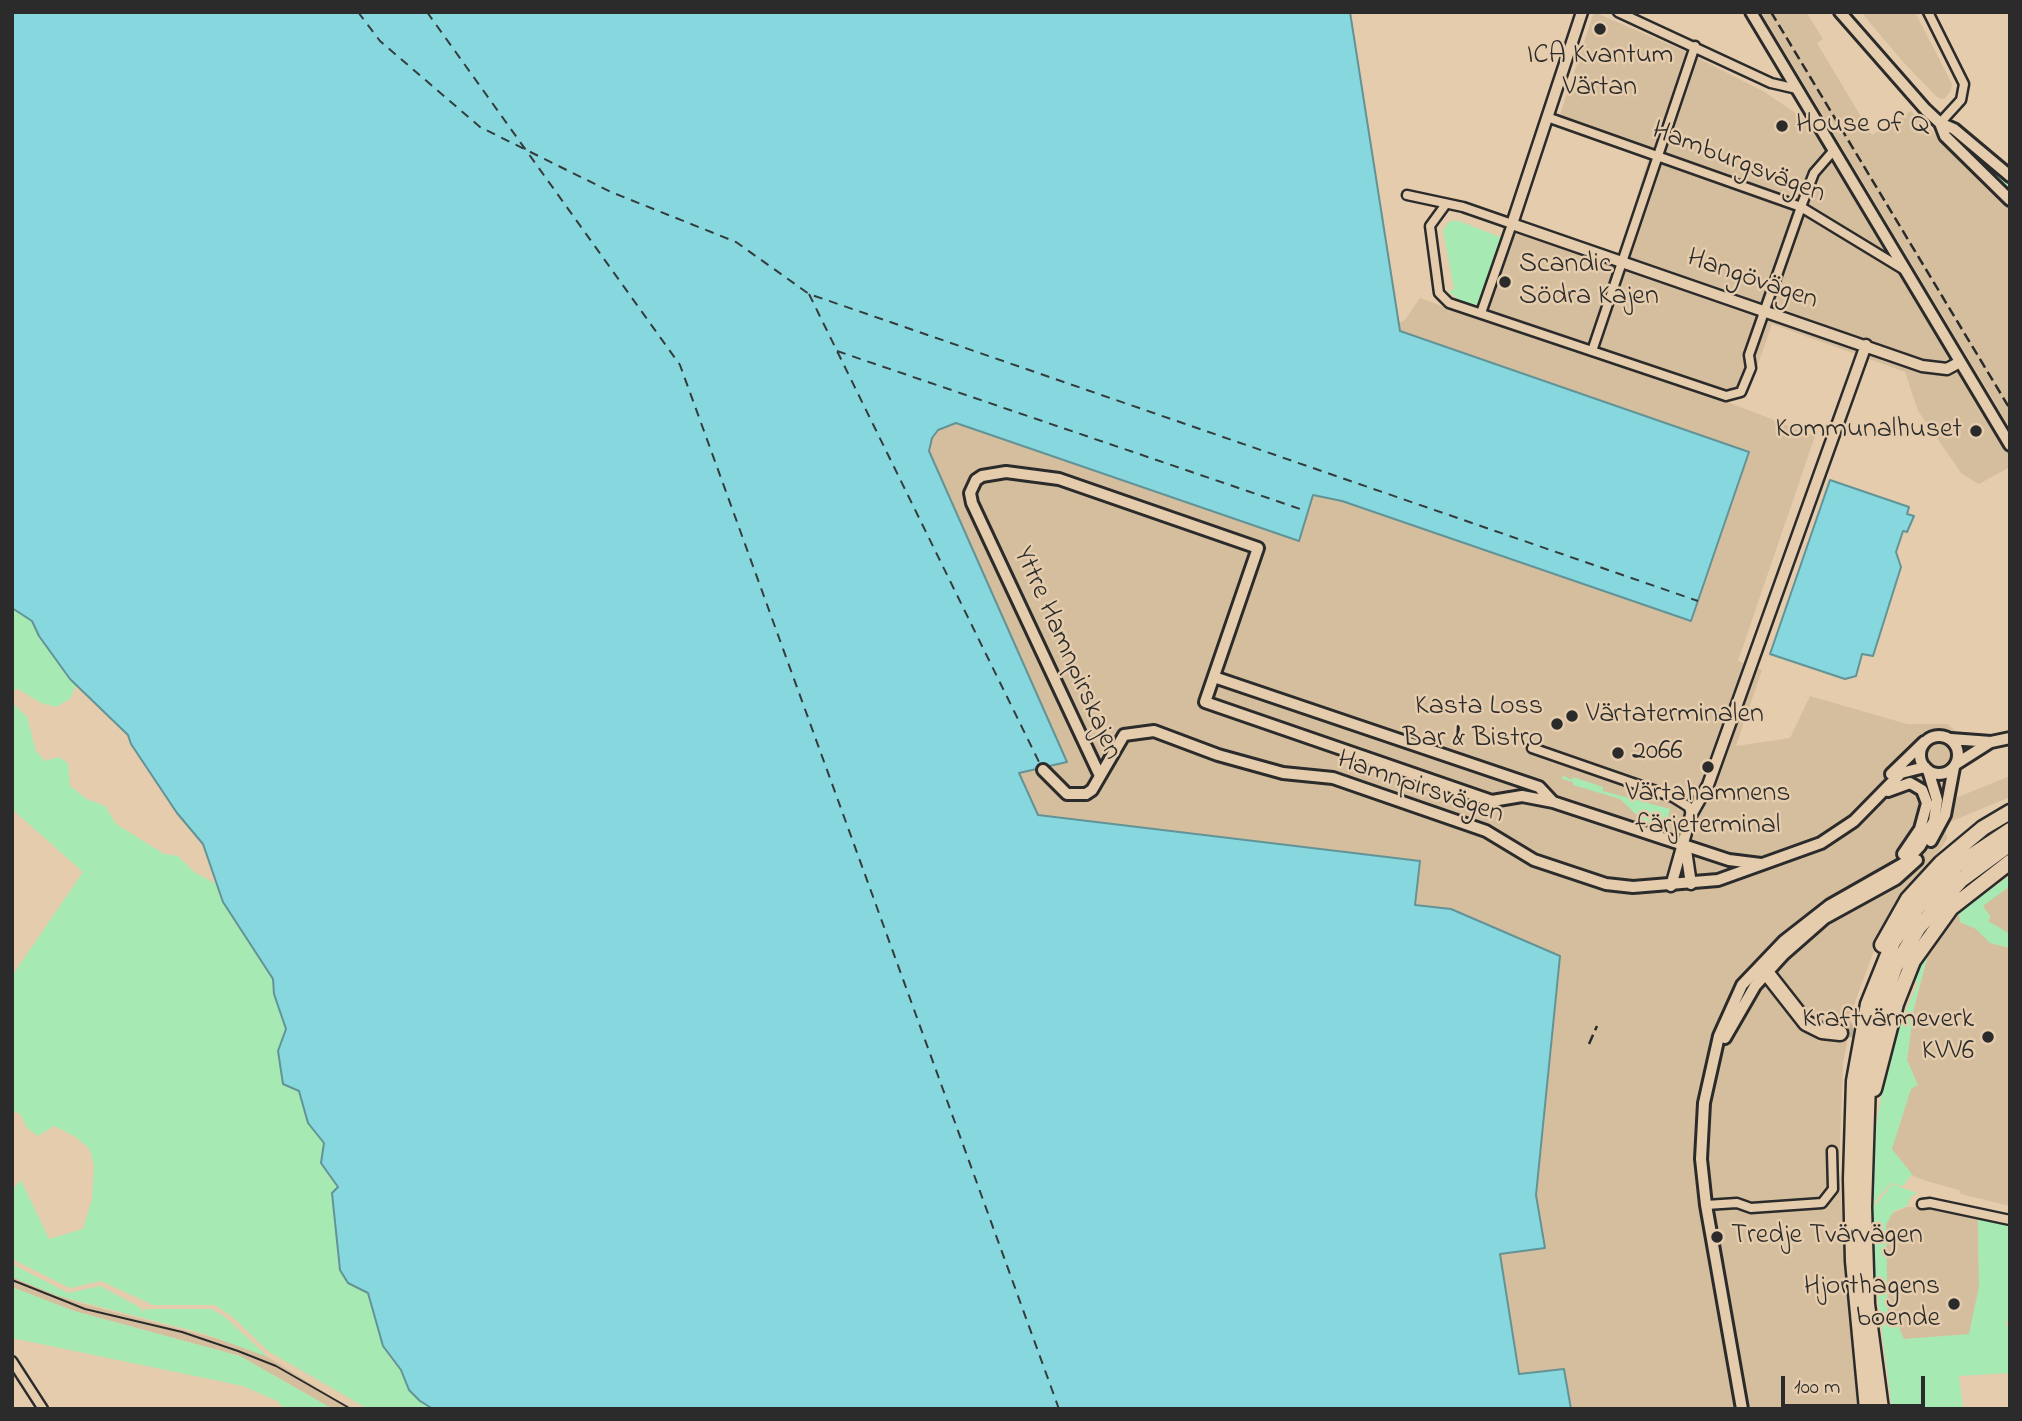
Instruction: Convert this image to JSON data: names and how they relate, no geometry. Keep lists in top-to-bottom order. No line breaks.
{"streets":{"main road":["Yttre Hamnpirskajen","Hamnpirsvägen"],"street":["Hamburgsvägen","Hangövägen"]},"crossings":[["Yttre Hamnpirskajen","Hamnpirsvägen"]],"places":["ICA Kvantum Värtan","House of Q","Scandic Södra Kajen","Kommunalhuset","Värtaterminalen","Kasta Loss Bar & Bistro","2066","Värtahamnens färjeterminal","Kraftvärmeverk KVV6","Tredje Tvärvägen","Hjorthagens boende"],"scale_bar":"100 m"}
